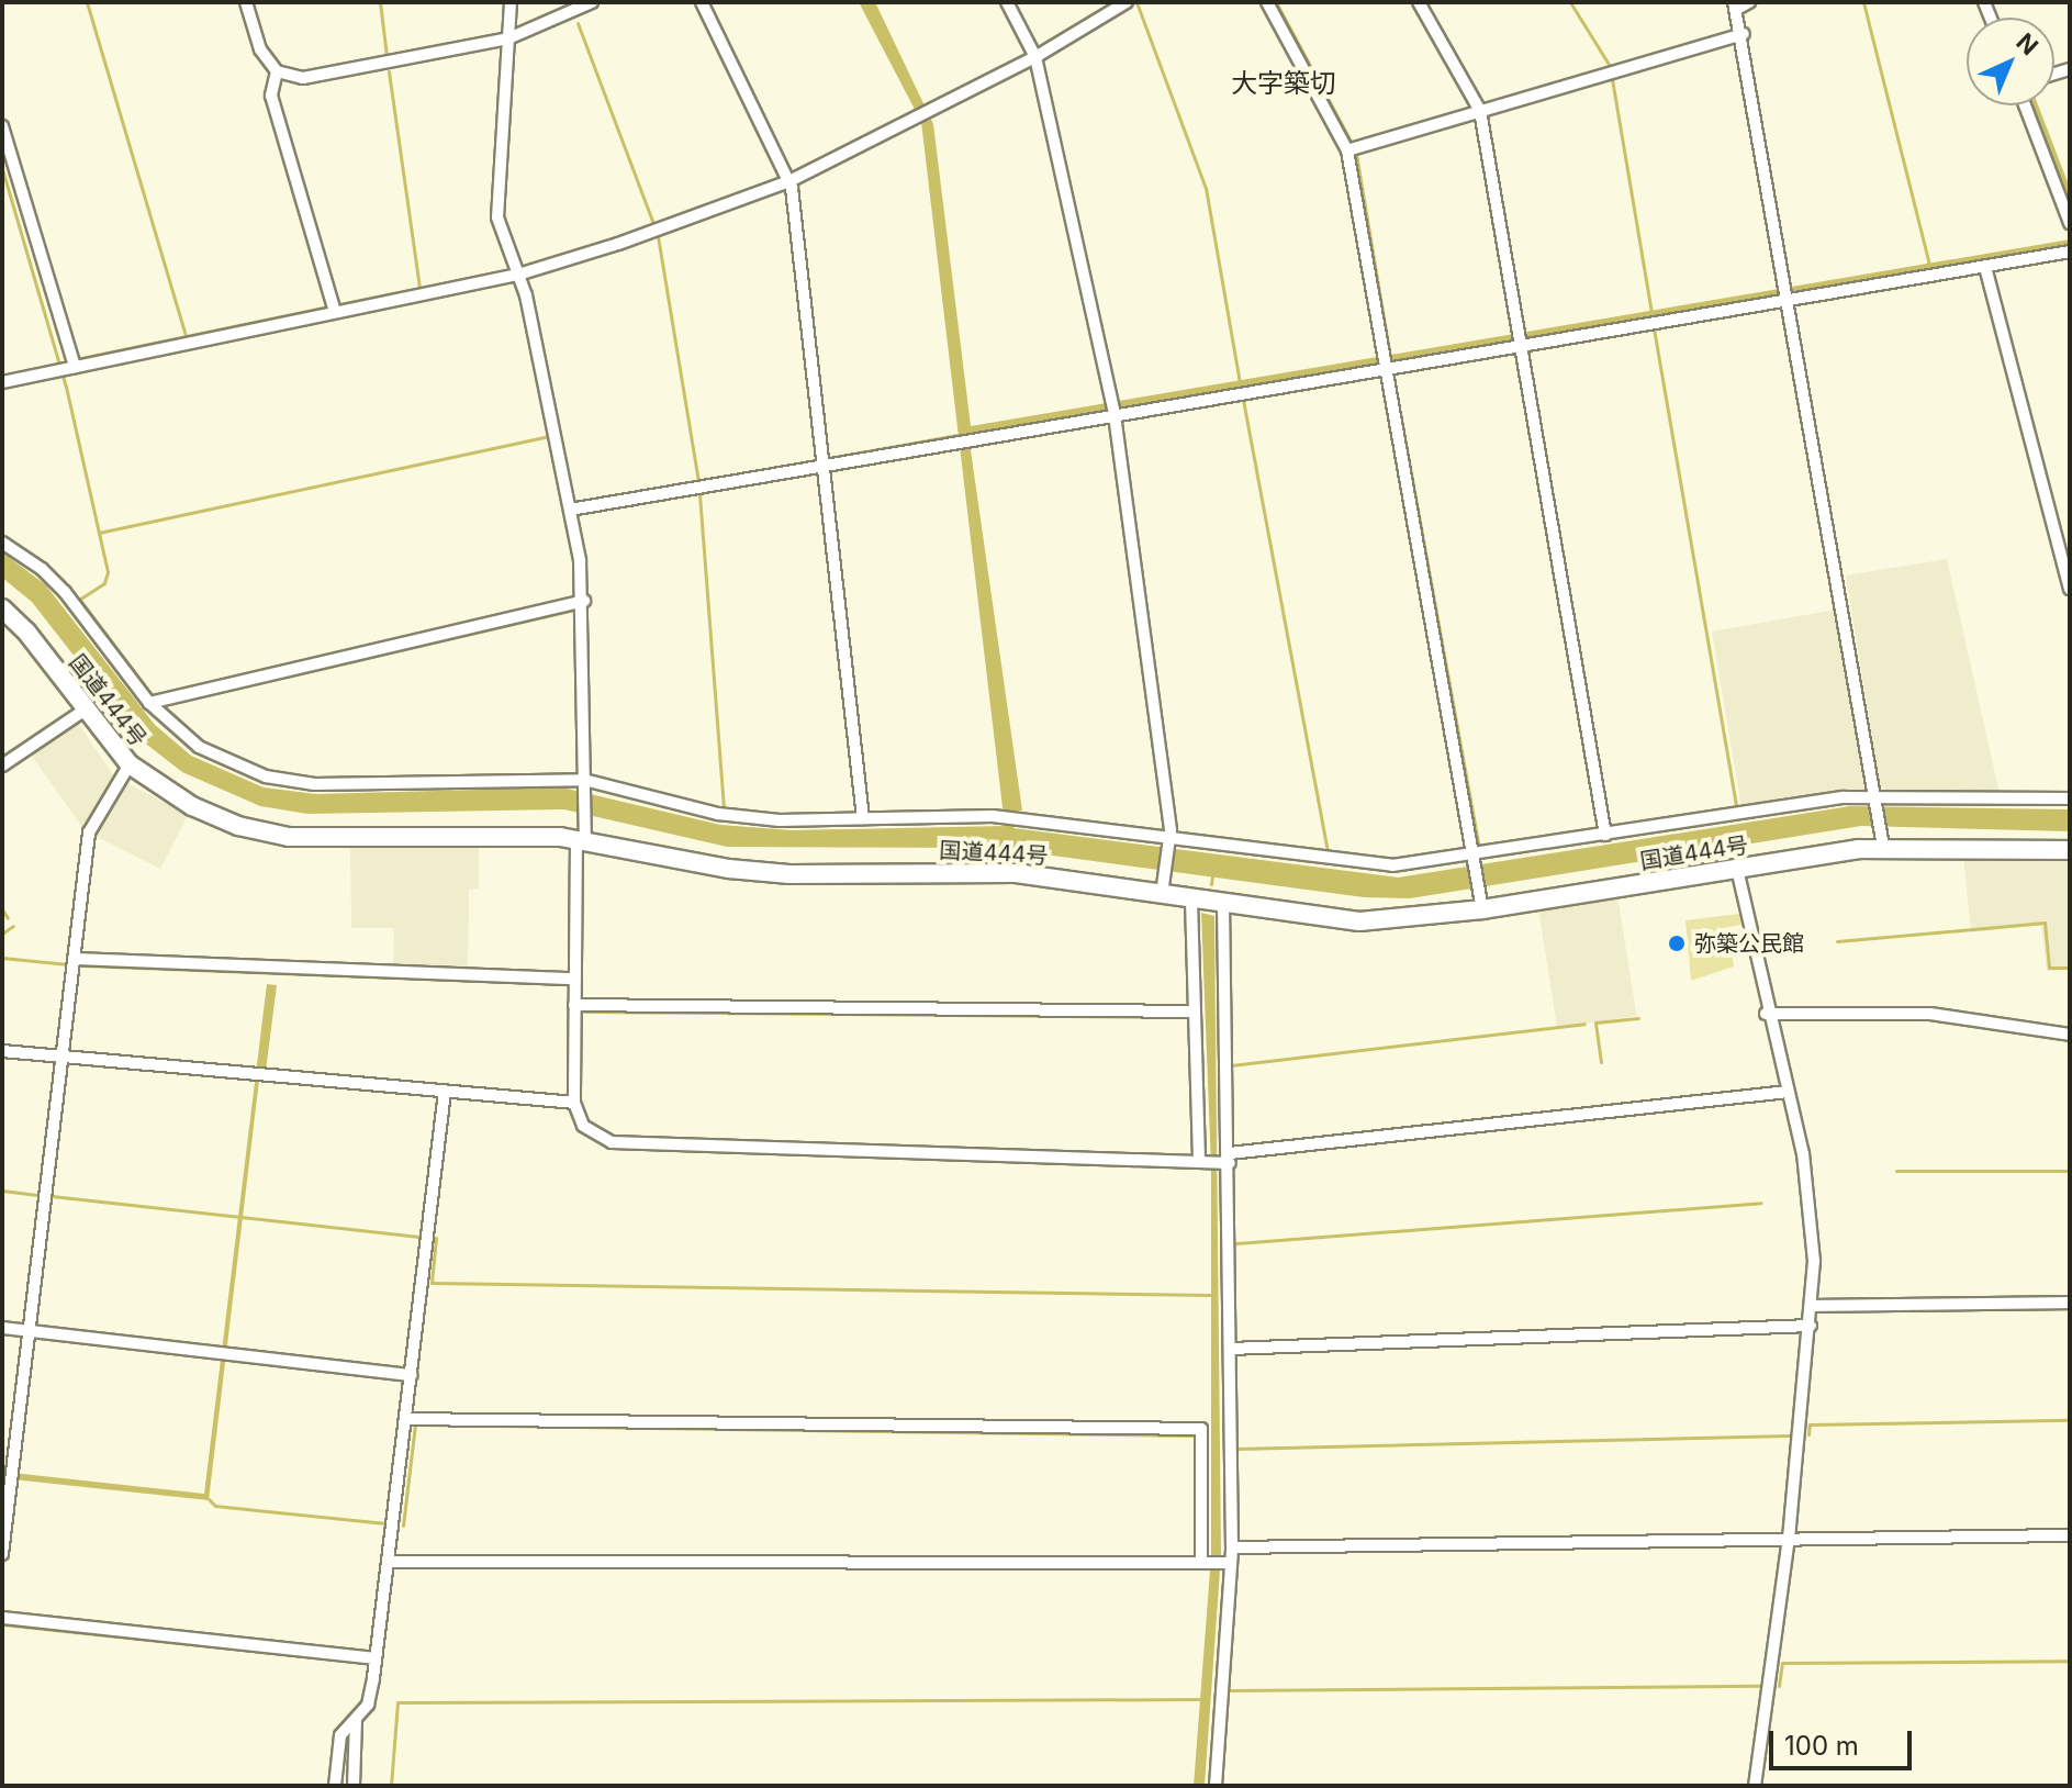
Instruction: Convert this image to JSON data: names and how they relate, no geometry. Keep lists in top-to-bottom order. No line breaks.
{"streets":{"highway":["国道444号"]},"districts":["大字築切"],"places":["弥築公民館"],"scale_bar":"100 m","north":"top right"}
